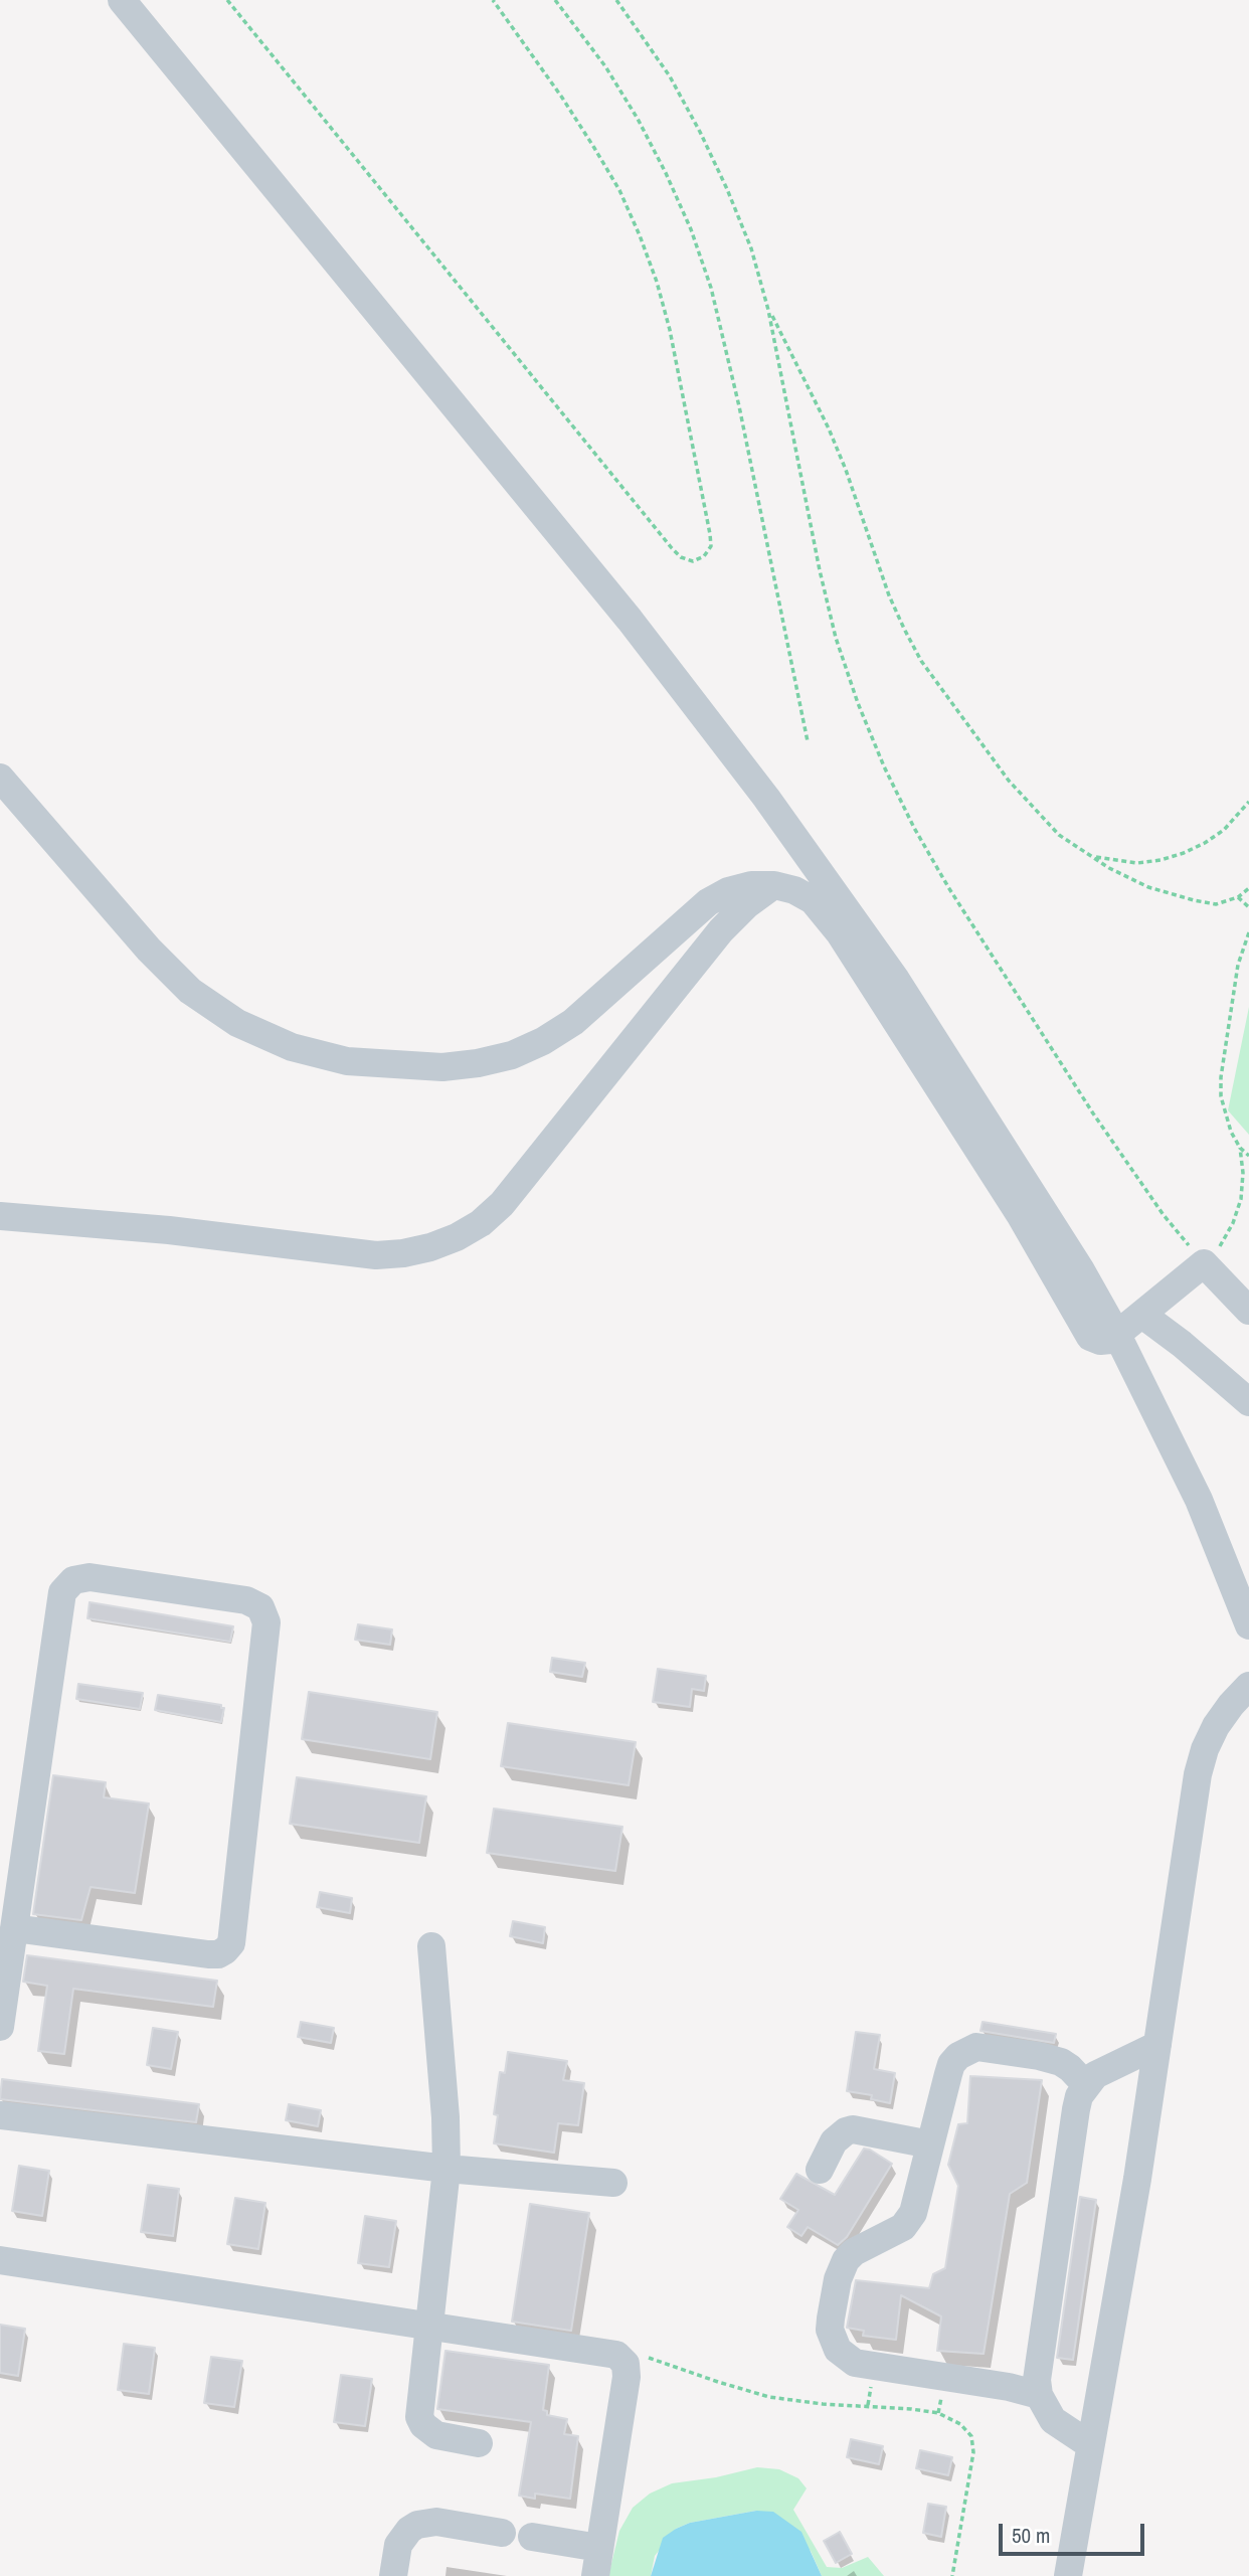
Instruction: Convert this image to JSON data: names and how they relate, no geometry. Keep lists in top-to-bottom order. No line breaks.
{"scale_bar":"50 m"}
